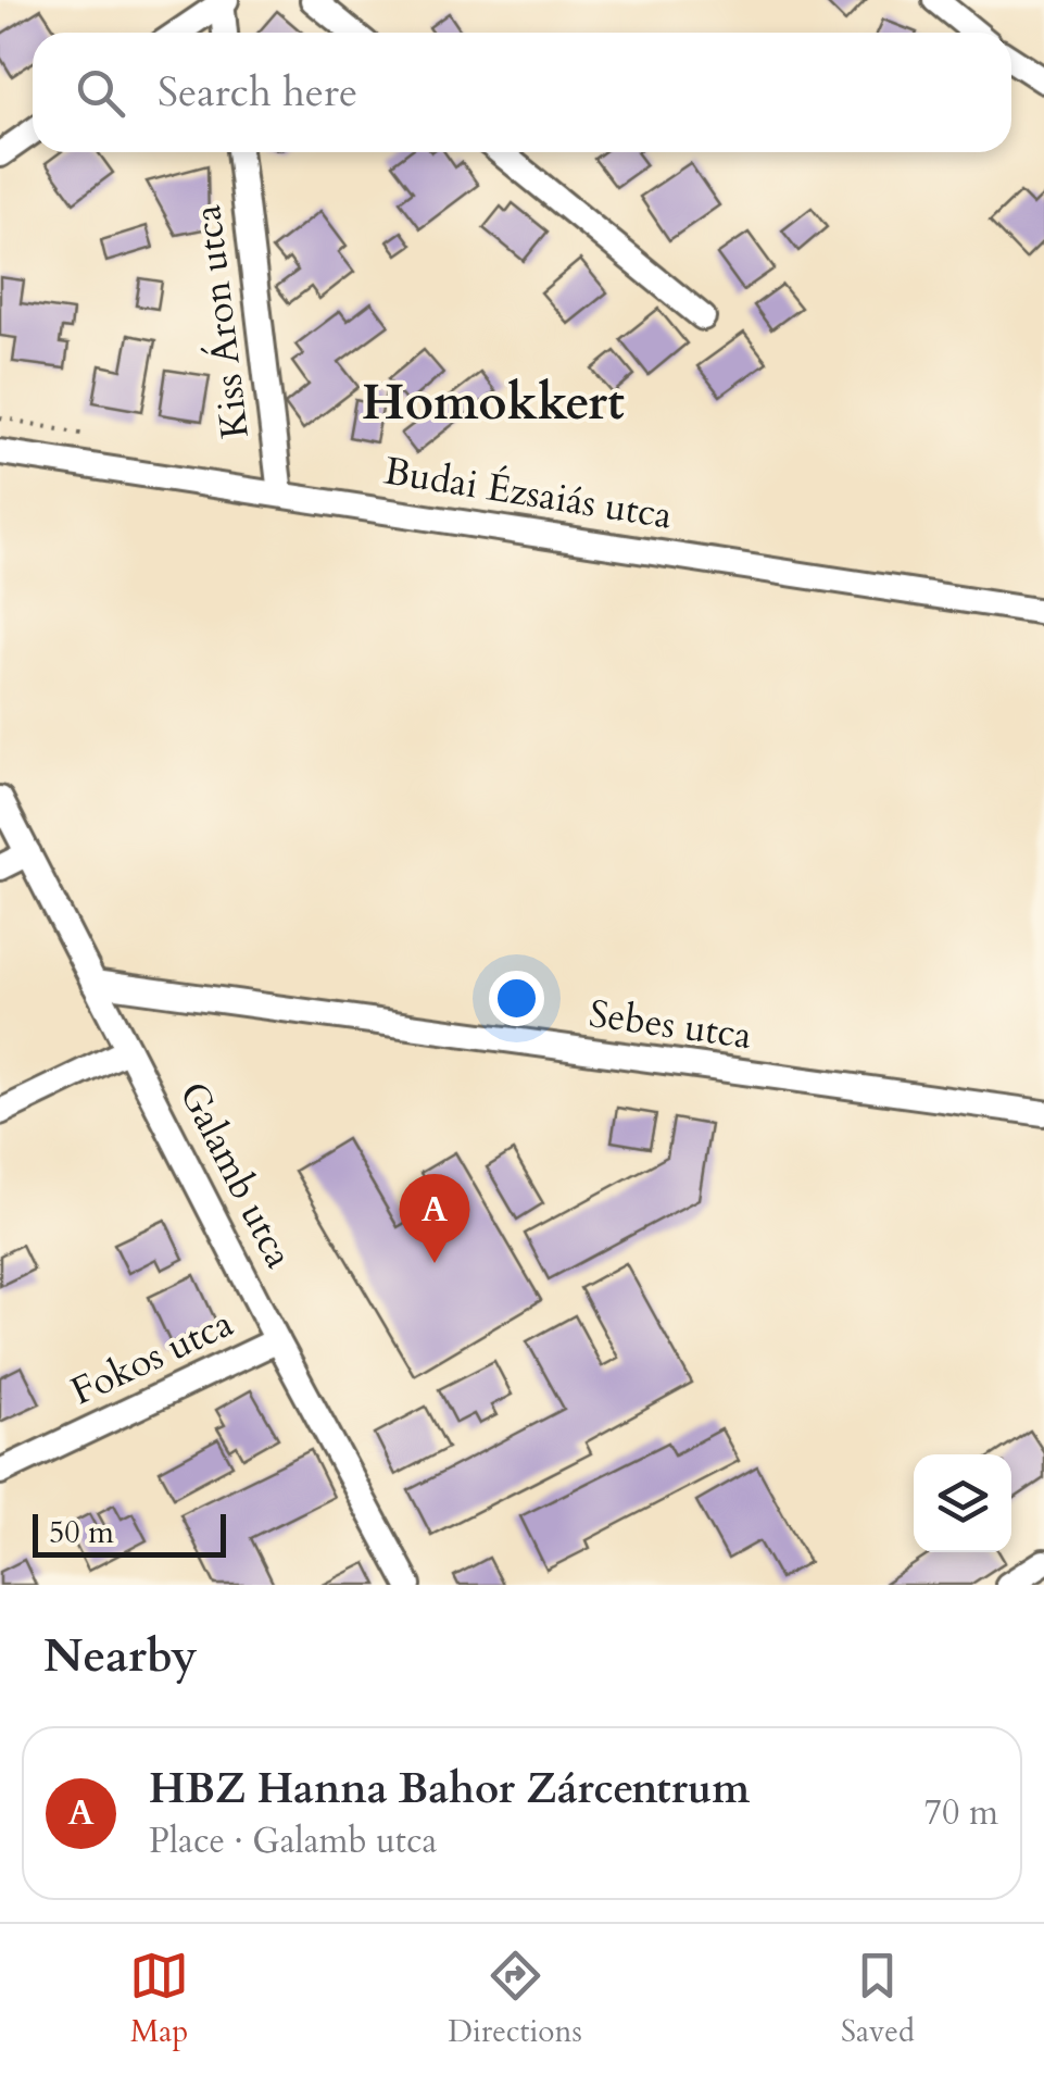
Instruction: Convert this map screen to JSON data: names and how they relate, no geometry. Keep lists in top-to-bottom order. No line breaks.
{"streets":{"street":["Kiss Áron utca","Budai Ézsaiás utca","Sebes utca","Galamb utca","Fokos utca"]},"crossings":[["Kiss Áron utca","Budai Ézsaiás utca"],["Sebes utca","Galamb utca"],["Galamb utca","Fokos utca"]],"districts":["Homokkert"],"scale_bar":"50 m","page":{"search":"Search here","pins":"A","scale":"50 m","heading":"Nearby","list":[{"mark":"A","name":"HBZ Hanna Bahor Zárcentrum","note":"Place · Galamb utca","value":"70 m"}],"nav":["Map","Directions","Saved"]}}
